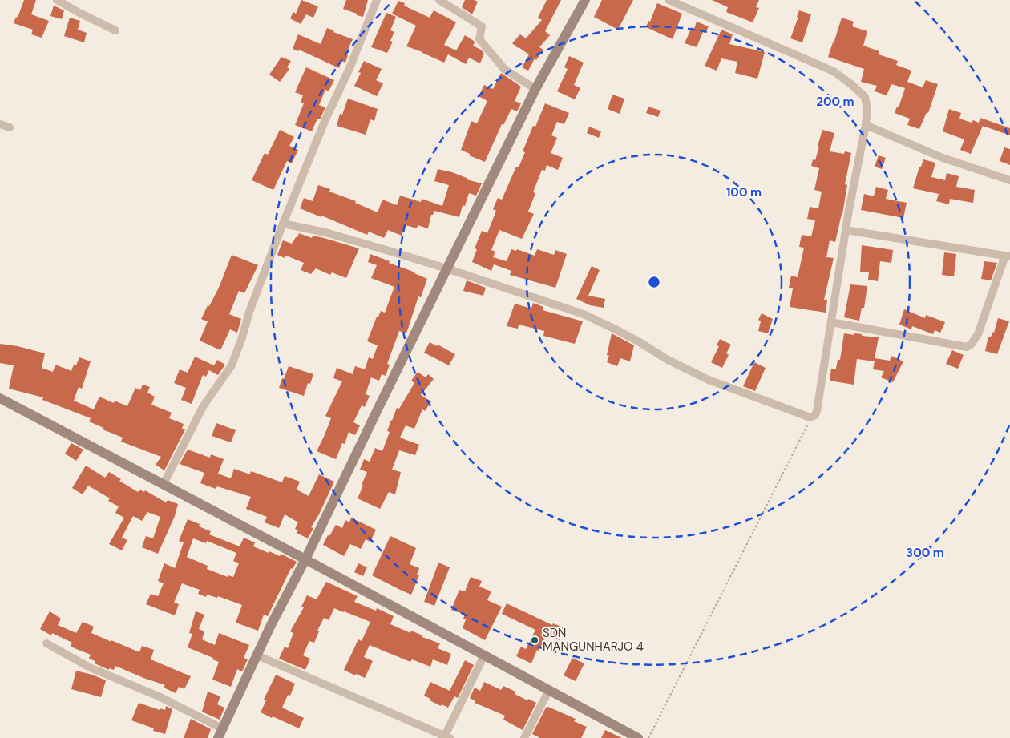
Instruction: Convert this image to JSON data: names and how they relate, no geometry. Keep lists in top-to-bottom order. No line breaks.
{"places":["SDN MANGUNHARJO 4"],"rings":["200 m","100 m","300 m"]}
